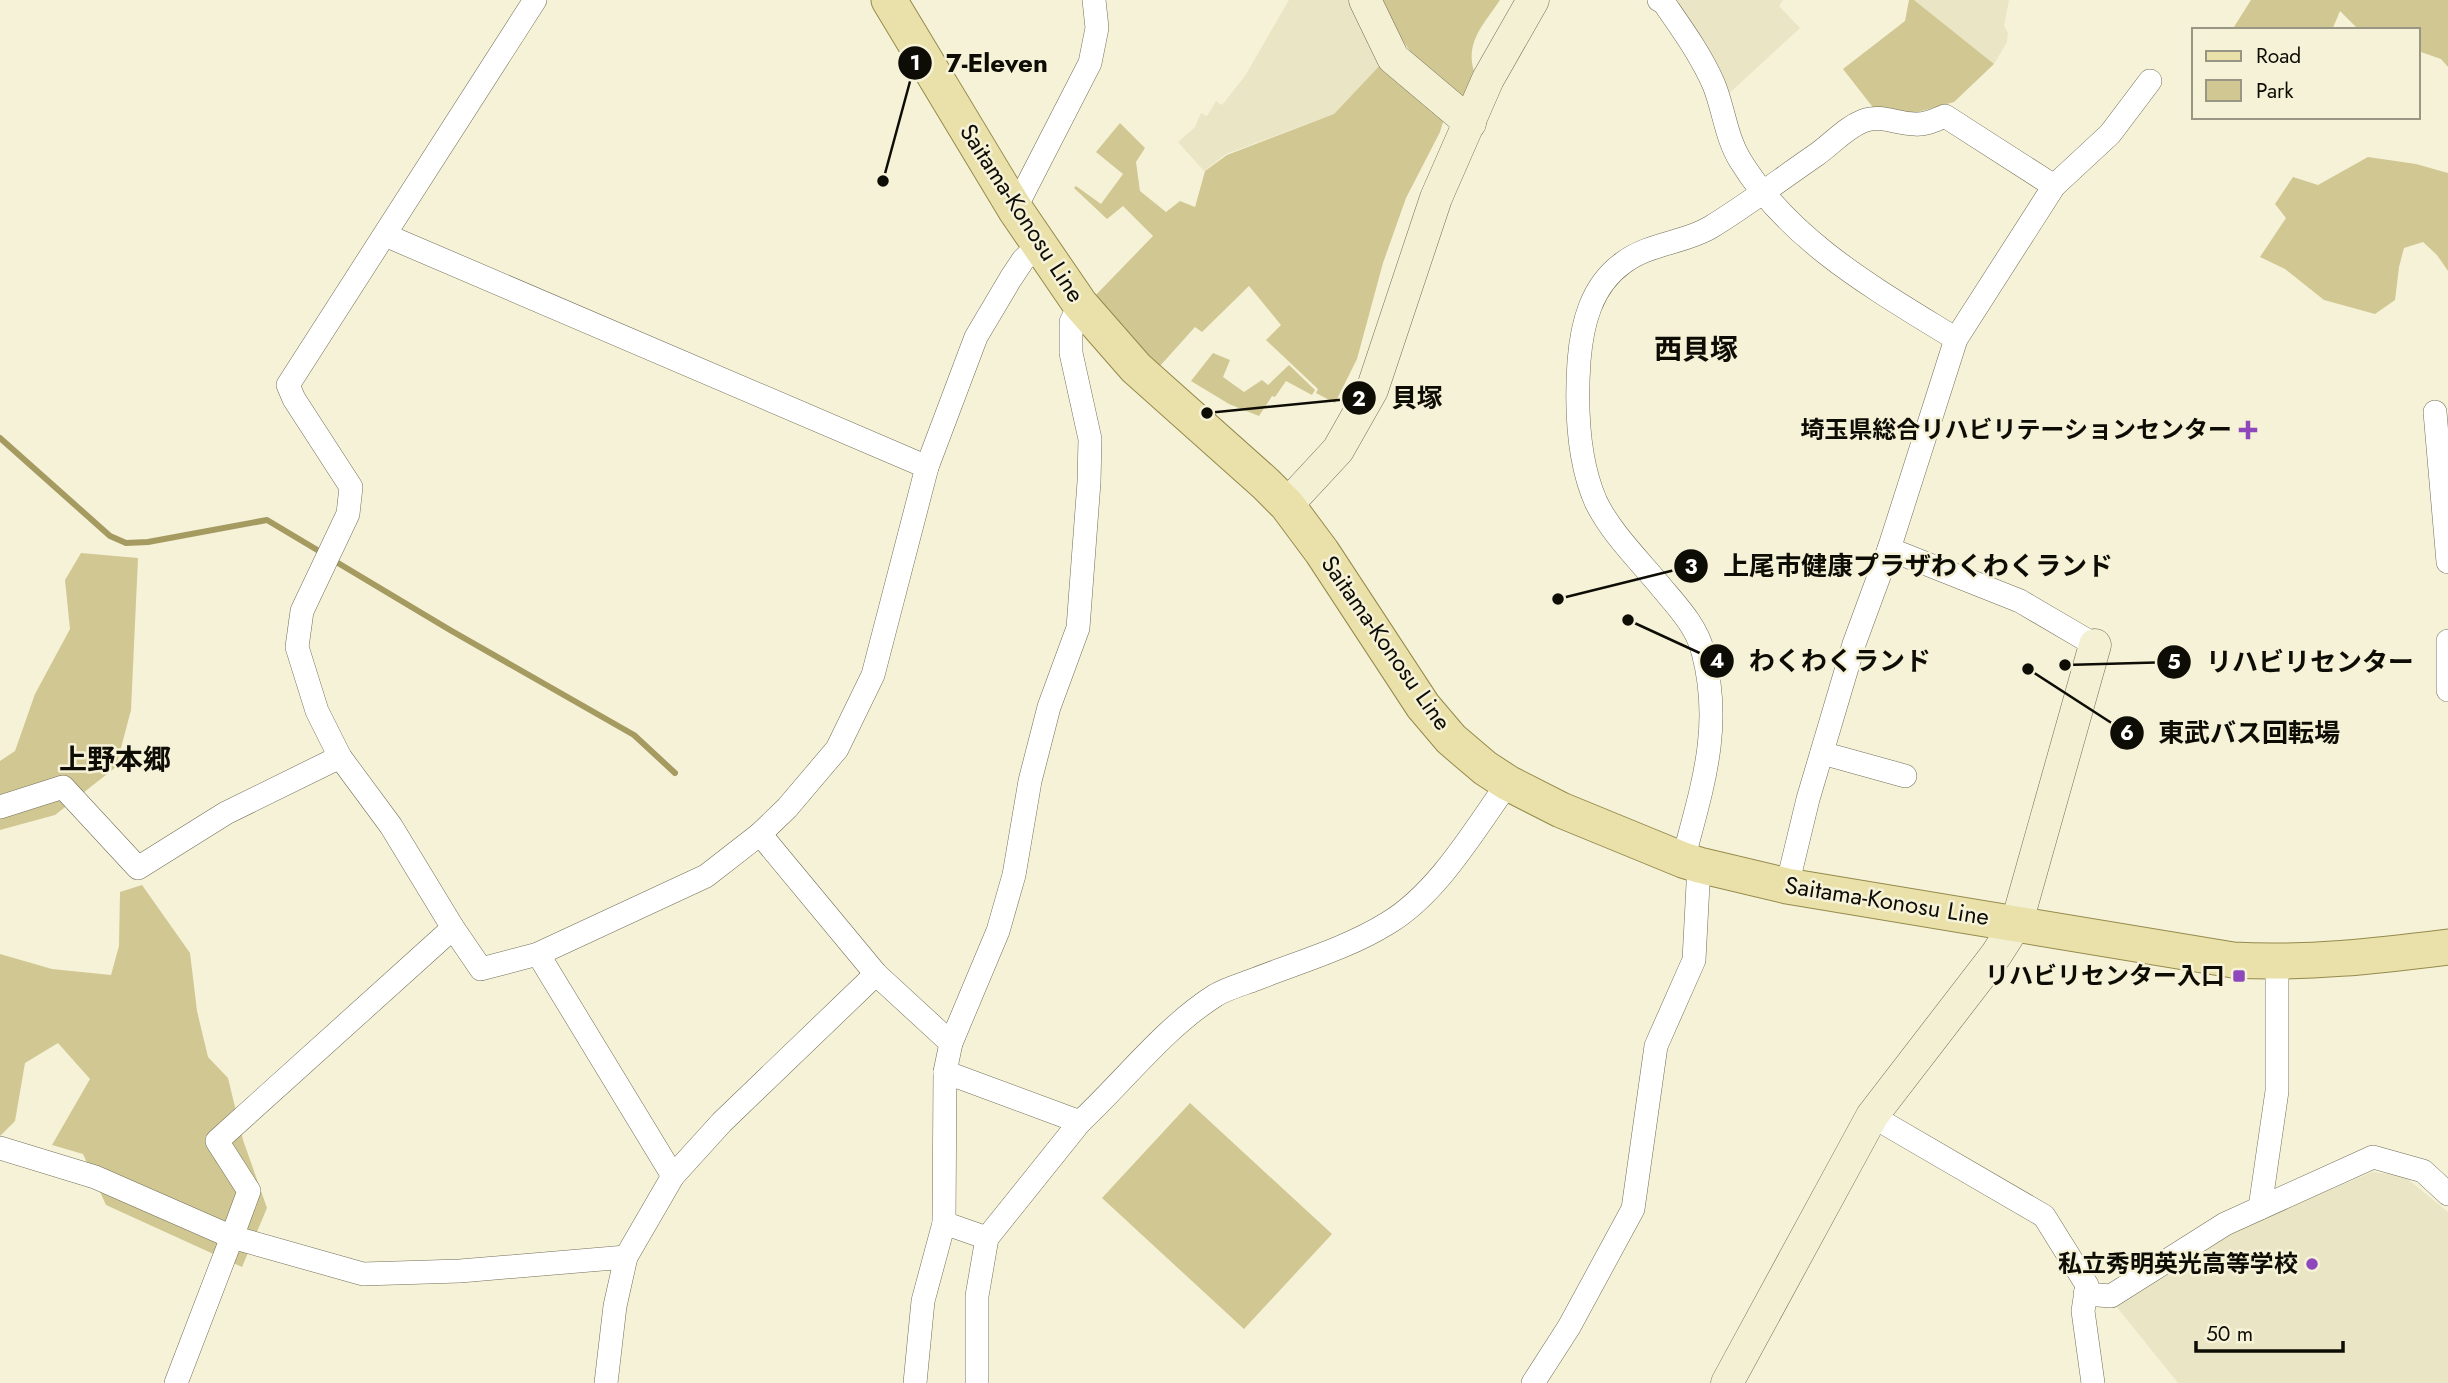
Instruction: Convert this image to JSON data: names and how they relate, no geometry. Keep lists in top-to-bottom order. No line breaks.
{"streets":{"main road":["Saitama-Konosu Line"]},"districts":["西貝塚","上野本郷"],"places":{"other":["7-Eleven","貝塚","上尾市健康プラザわくわくランド","わくわくランド","リハビリセンター","東武バス回転場","私立秀明英光高等学校"],"health":["埼玉県総合リハビリテーションセンター"],"transit":["リハビリセンター入口"]},"legend":["Road","Park"],"scale_bar":"50 m"}
